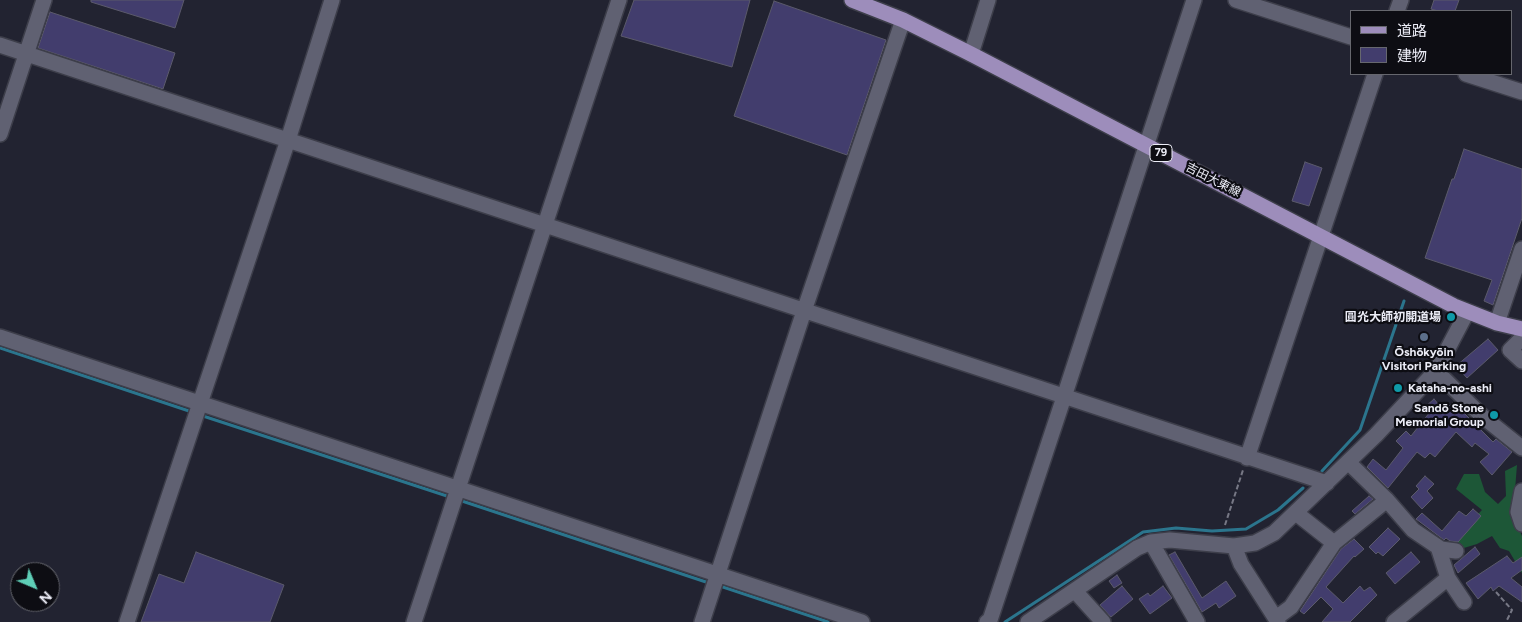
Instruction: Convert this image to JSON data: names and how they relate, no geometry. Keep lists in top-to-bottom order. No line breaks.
{"streets":{"main road":["79","吉田大東線"]},"places":["圓灮大師初開道場","Ōshōkyōin Visitori Parking","Kataha-no-ashi","Sandō Stone Memorial Group"],"legend":["道路","建物"],"north":"bottom right"}
